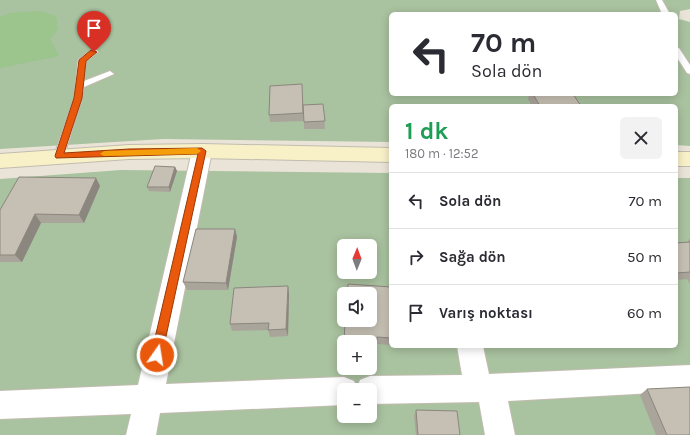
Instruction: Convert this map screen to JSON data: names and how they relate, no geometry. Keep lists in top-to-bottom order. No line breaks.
{"north":"top","page":{"turn":["70 m","Sola dön"],"heading":["1 dk","180 m · 12:52"],"list":[{"name":"Sola dön","value":"70 m"},{"name":"Sağa dön","value":"50 m"},{"name":"Varış noktası","value":"60 m"}],"map_buttons":["+","−"]}}
